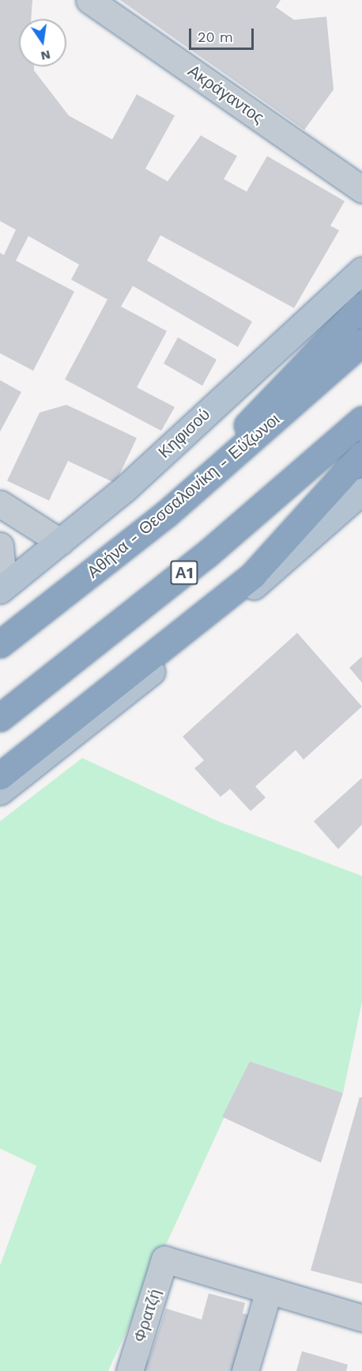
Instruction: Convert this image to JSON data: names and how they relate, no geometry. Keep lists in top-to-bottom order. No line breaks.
{"streets":{"highway":["Αθήνα - Θεσσαλονίκη - Εύζωνοι","Α1"],"main road":["Κηφισού"],"street":["Ακράγαντος","Φρατζή"]},"scale_bar":"20 m","north":"bottom"}
